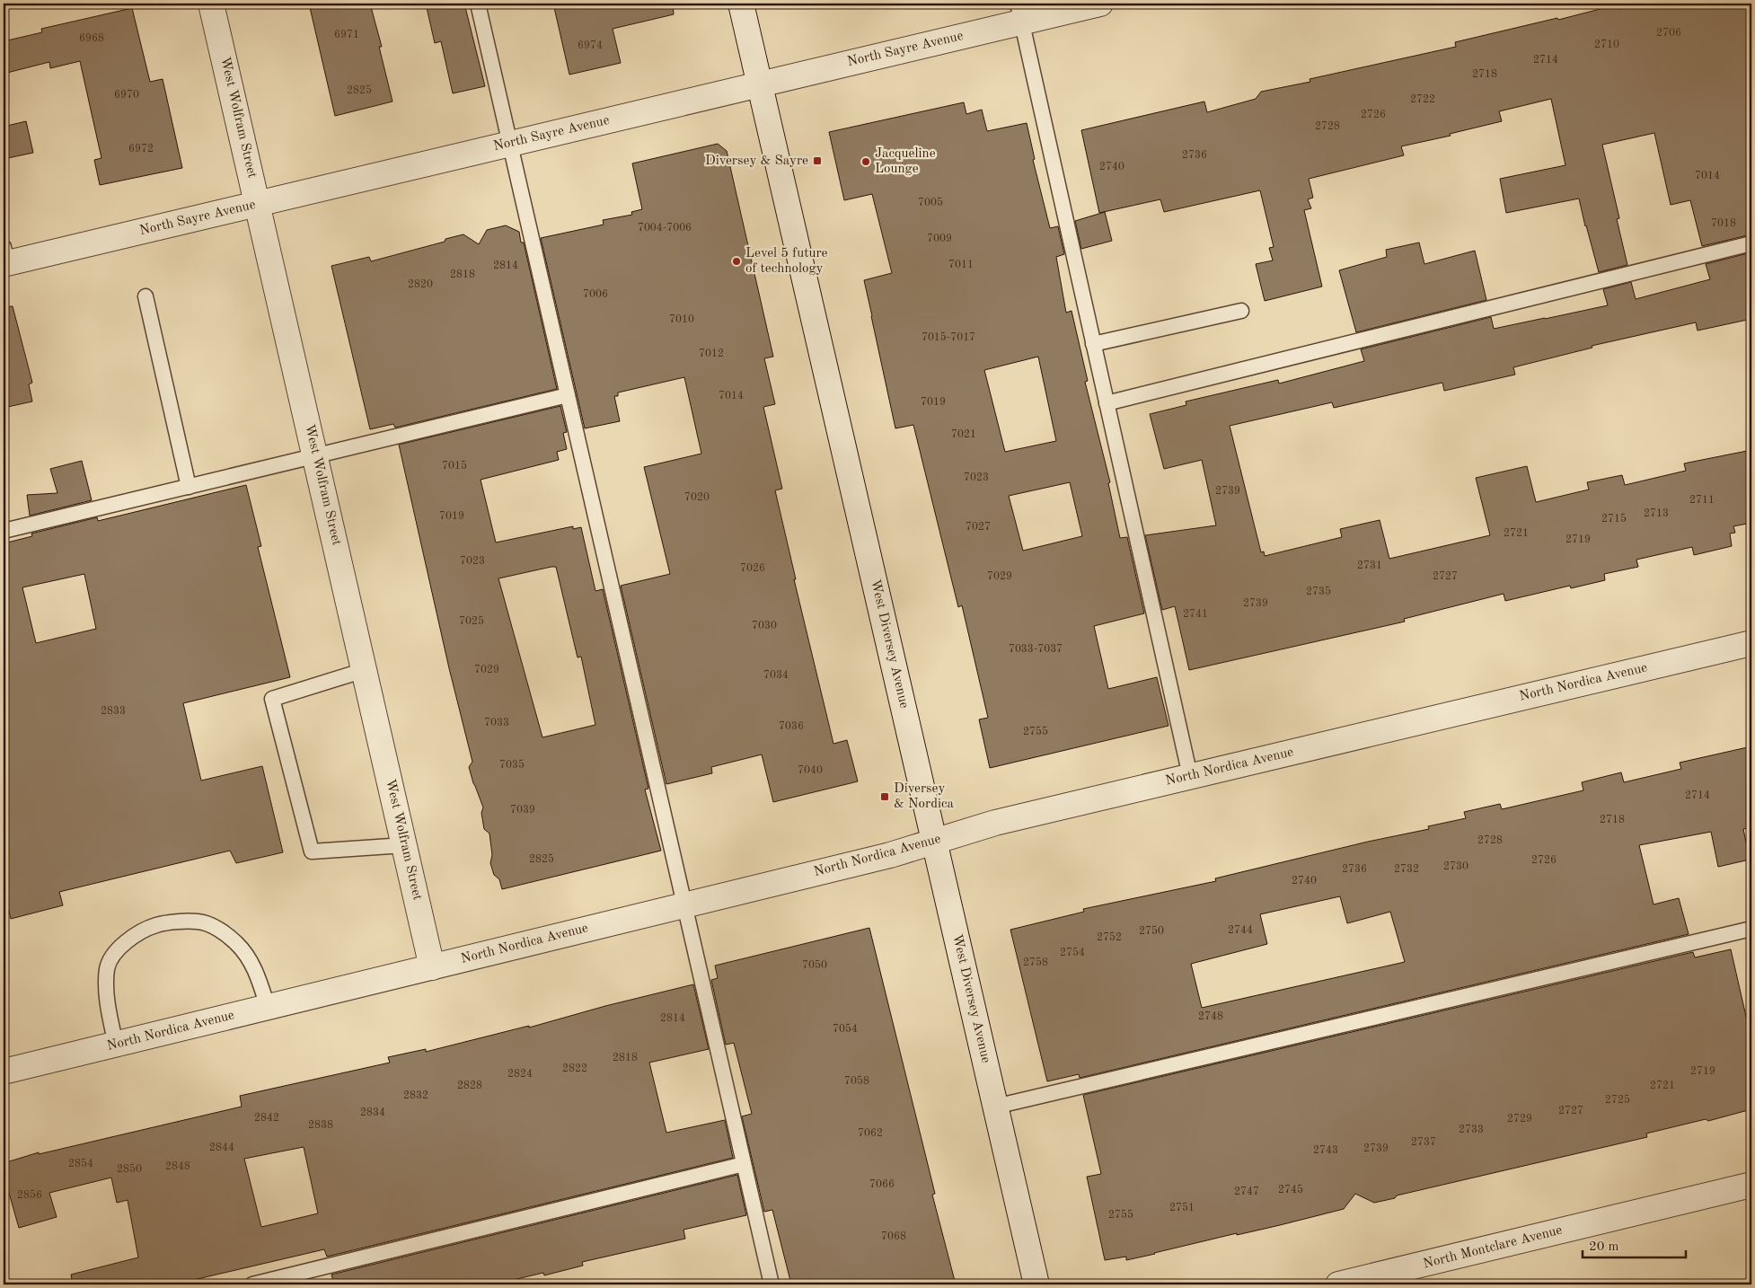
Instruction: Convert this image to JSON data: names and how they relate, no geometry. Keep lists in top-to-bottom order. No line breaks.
{"streets":{"street":["North Sayre Avenue","West Wolfram Street","West Diversey Avenue","North Nordica Avenue","North Montclare Avenue"]},"crossings":[["North Sayre Avenue","West Wolfram Street"],["North Sayre Avenue","West Diversey Avenue"],["West Wolfram Street","North Nordica Avenue"],["West Diversey Avenue","North Nordica Avenue"]],"places":{"transit":["Diversey & Sayre","Diversey & Nordica"],"other":["Jacqueline Lounge","Level 5 future of technology"]},"house_numbers":["2706","6971","6968","2710","6974","2714","2718","2825","6970","2722","2726","2728","6972","2736","2740","7014","7005","7018","7004-7006","7009","7011","2814","2818","2820","7006","7010","7015-7017","7012","7014","7019","7021","7015","7023","2739","7020","2711","2713","7019","2715","7027","2721","2719","7023","2731","7026","7029","2727","2735","2739","2741","7025","7030","7033-7037","7029","7034","2833","7033","7036","2755","7035","7040","2714","7039","2718","2728","2825","2726","2730","2736","2732","2740","2744","2750","2752","2754","2758","7050","2748","2814","7054","2818","2822","2719","2824","7058","2828","2721","2832","2725","2727","2834","2842","2729","2838","2733","7062","2737","2844","2739","2743","2854","2848","2850","7066","2745","2747","2856","2751","2755","7068"],"scale_bar":"20 m"}
